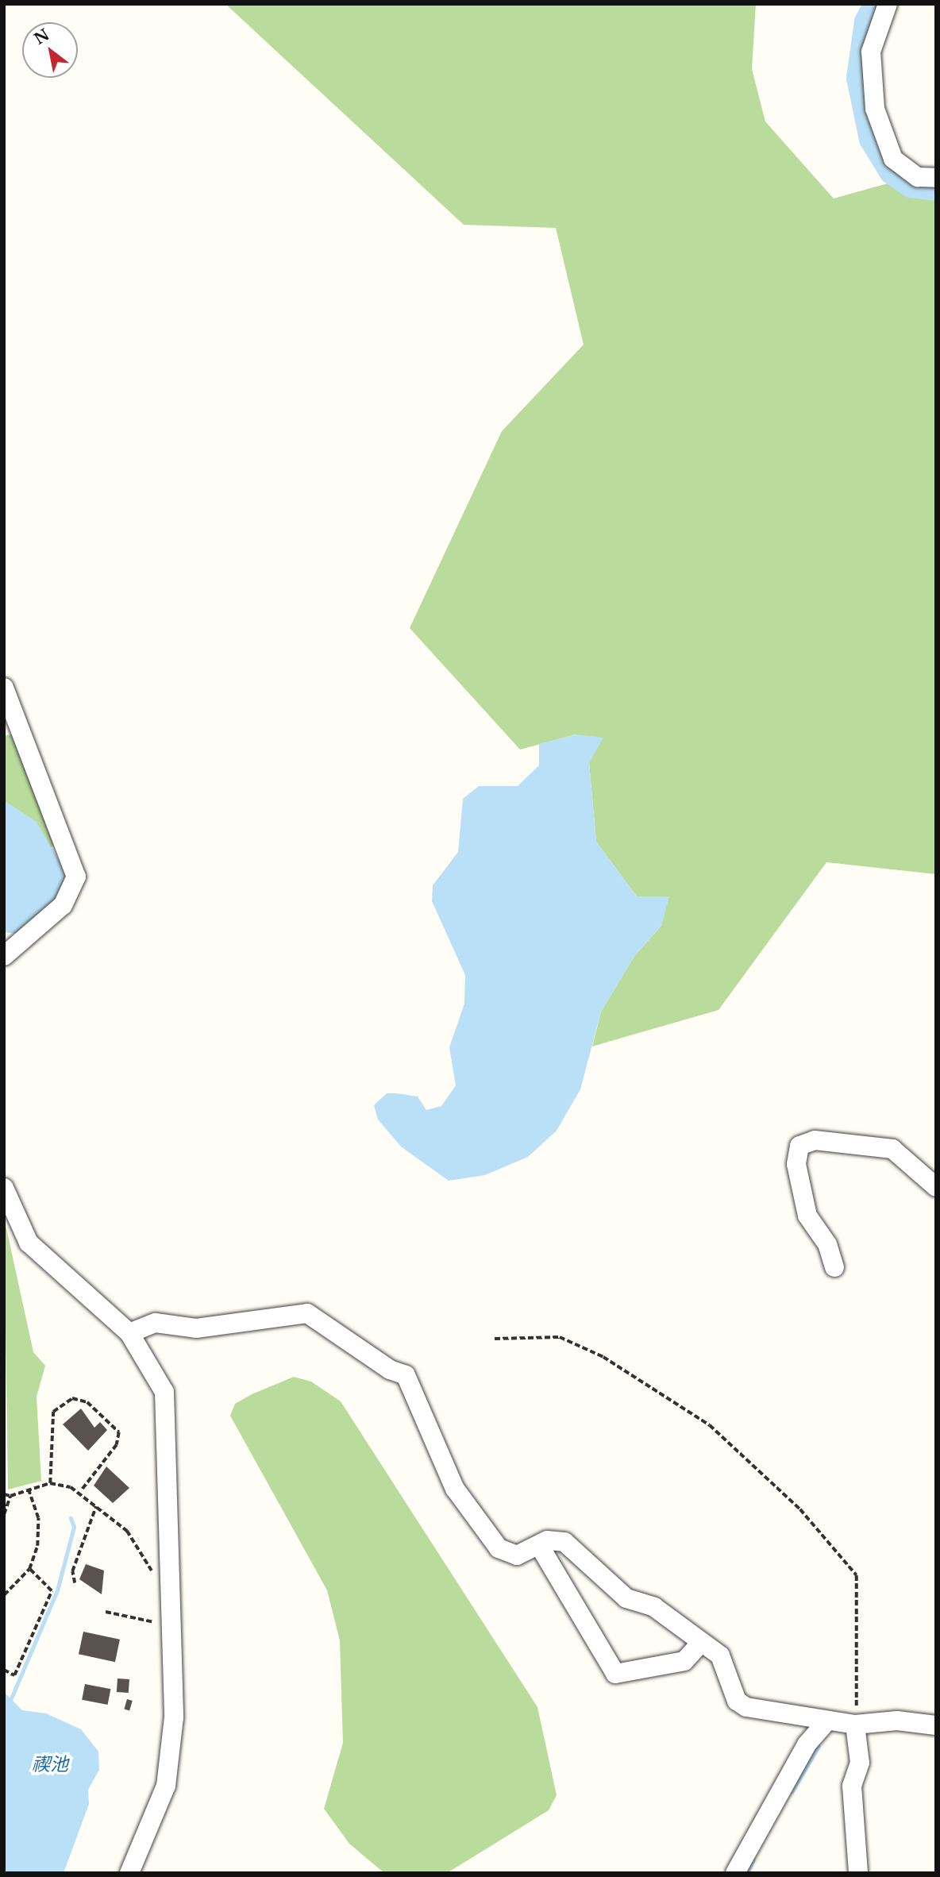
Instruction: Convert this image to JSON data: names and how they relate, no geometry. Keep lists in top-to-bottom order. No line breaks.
{"water":["禊池"],"north":"top left"}
